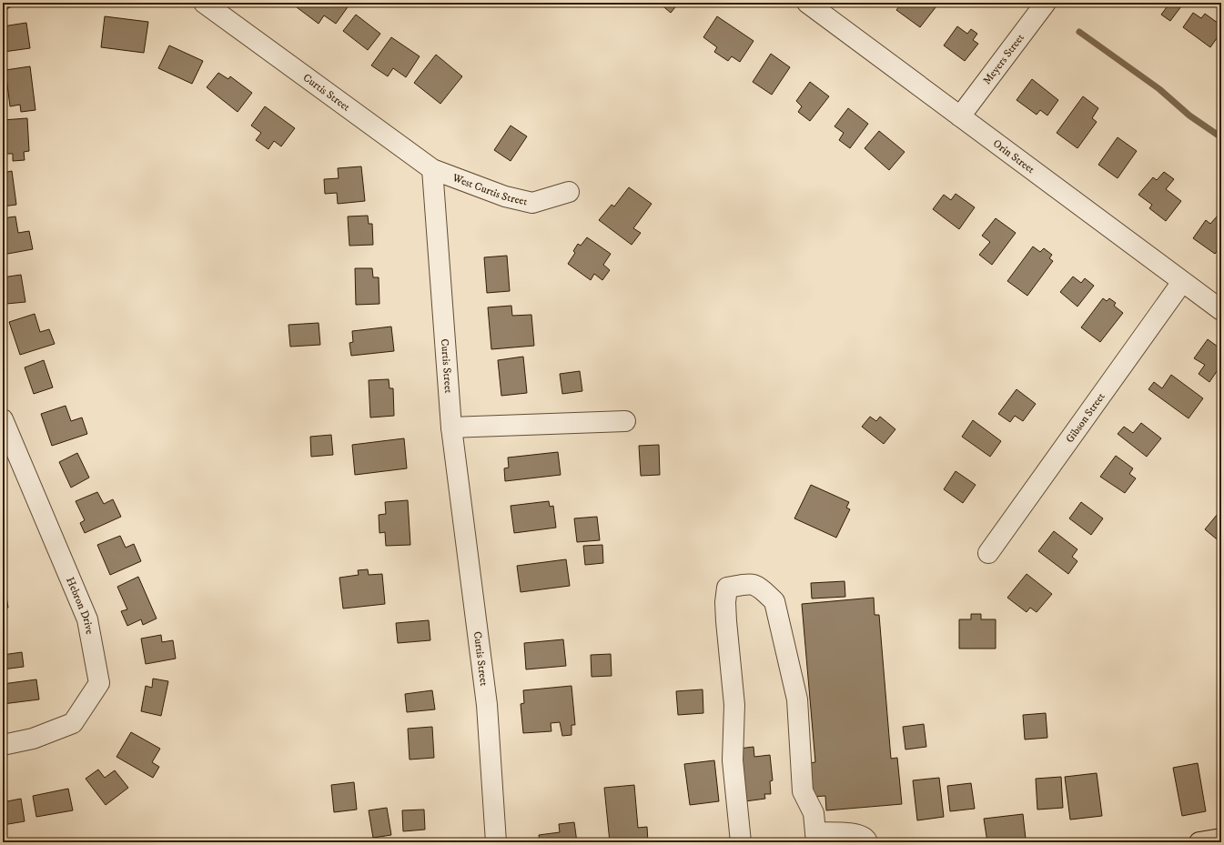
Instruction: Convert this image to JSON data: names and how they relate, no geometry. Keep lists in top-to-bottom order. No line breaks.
{"streets":{"street":["Meyers Street","Curtis Street","Orin Street","West Curtis Street","Gibson Street","Hebron Drive"]},"crossings":[["Meyers Street","Orin Street"],["Curtis Street","West Curtis Street"],["Orin Street","Gibson Street"]]}
